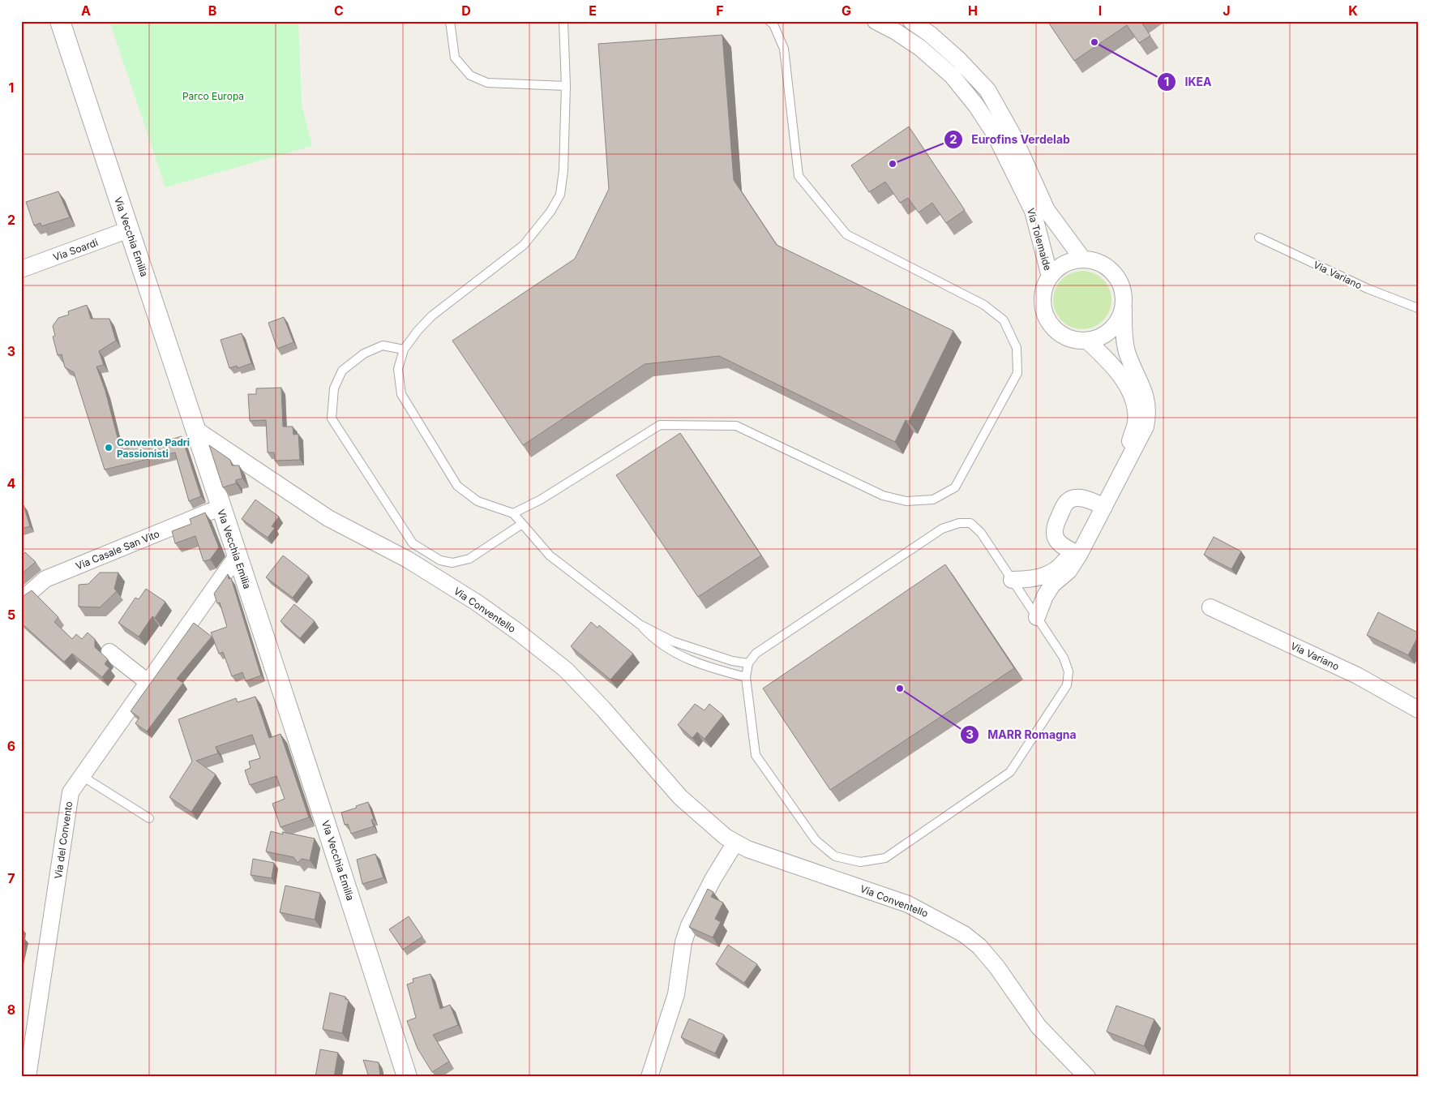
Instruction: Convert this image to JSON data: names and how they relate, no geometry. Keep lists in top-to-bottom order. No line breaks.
{"streets":{"street":["Via Vecchia Emilia","Via Tolemaide","Via Soardi","Via Variano","Via Casale San Vito","Via Conventello","Via del Convento"]},"crossings":[["Via Vecchia Emilia","Via Soardi"],["Via Vecchia Emilia","Via Casale San Vito"],["Via Vecchia Emilia","Via Conventello"],["Via Vecchia Emilia","Via del Convento"]],"parks":["Parco Europa"],"places":["IKEA","Eurofins Verdelab","Convento Padri Passionisti","MARR Romagna"],"grid":{"columns":["A","B","C","D","E","F","G","H","I","J","K"],"rows":["1","2","3","4","5","6","7","8"]}}
